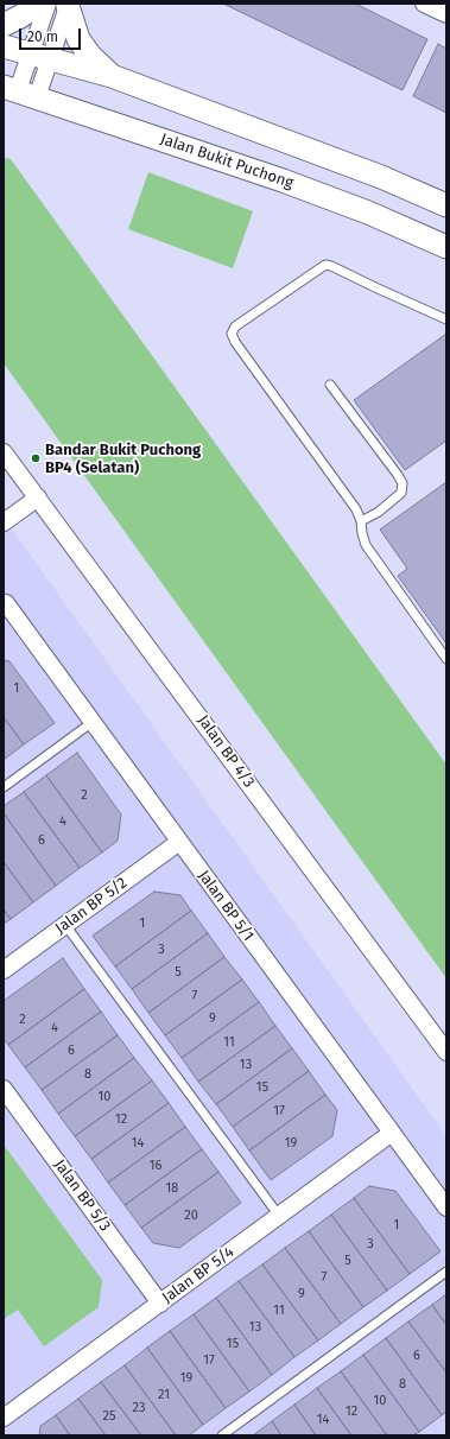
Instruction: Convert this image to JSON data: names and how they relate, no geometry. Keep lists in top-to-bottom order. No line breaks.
{"streets":{"main road":["Jalan Bukit Puchong"],"street":["Jalan BP 4/3","Jalan BP 5/2","Jalan BP 5/1","Jalan BP 5/3","Jalan BP 5/4"]},"crossings":[["Jalan BP 5/2","Jalan BP 5/1"],["Jalan BP 5/1","Jalan BP 5/4"],["Jalan BP 5/3","Jalan BP 5/4"]],"places":["Bandar Bukit Puchong BP4 (Selatan)"],"house_numbers":["1","2","4","6","1","3","5","7","9","2","4","11","6","13","8","15","10","17","12","14","19","16","18","20","1","3","5","7","9","11","13","15","6","17","19","8","21","10","23","12","25","14"],"scale_bar":"20 m"}
